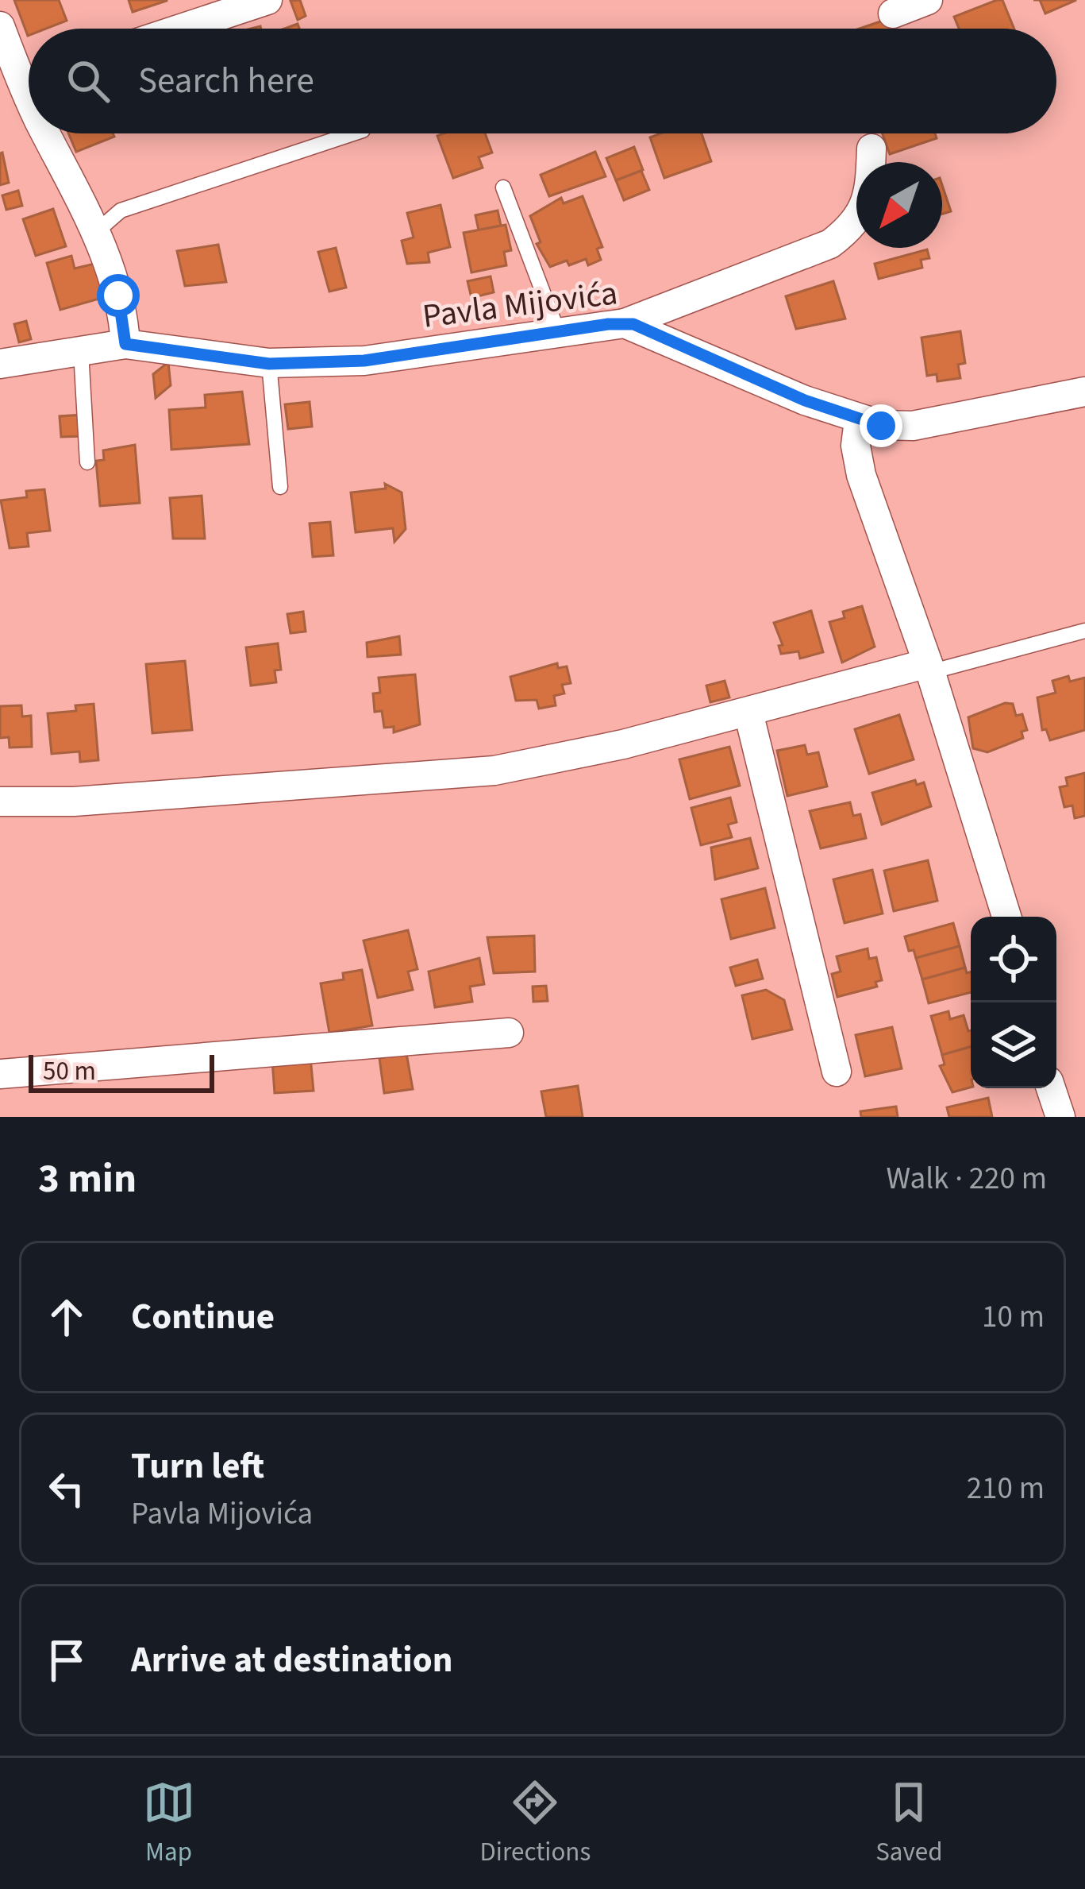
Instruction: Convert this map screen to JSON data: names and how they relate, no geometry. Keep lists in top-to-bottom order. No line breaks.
{"streets":{"street":["Pavla Mijovića"]},"scale_bar":"50 m","north":"bottom left","page":{"search":"Search here","scale":"50 m","heading":["3 min","Walk · 220 m"],"list":[["Continue","10 m"],["Turn left","Pavla Mijovića","210 m"],"Arrive at destination"],"nav":["Map","Directions","Saved"]}}
